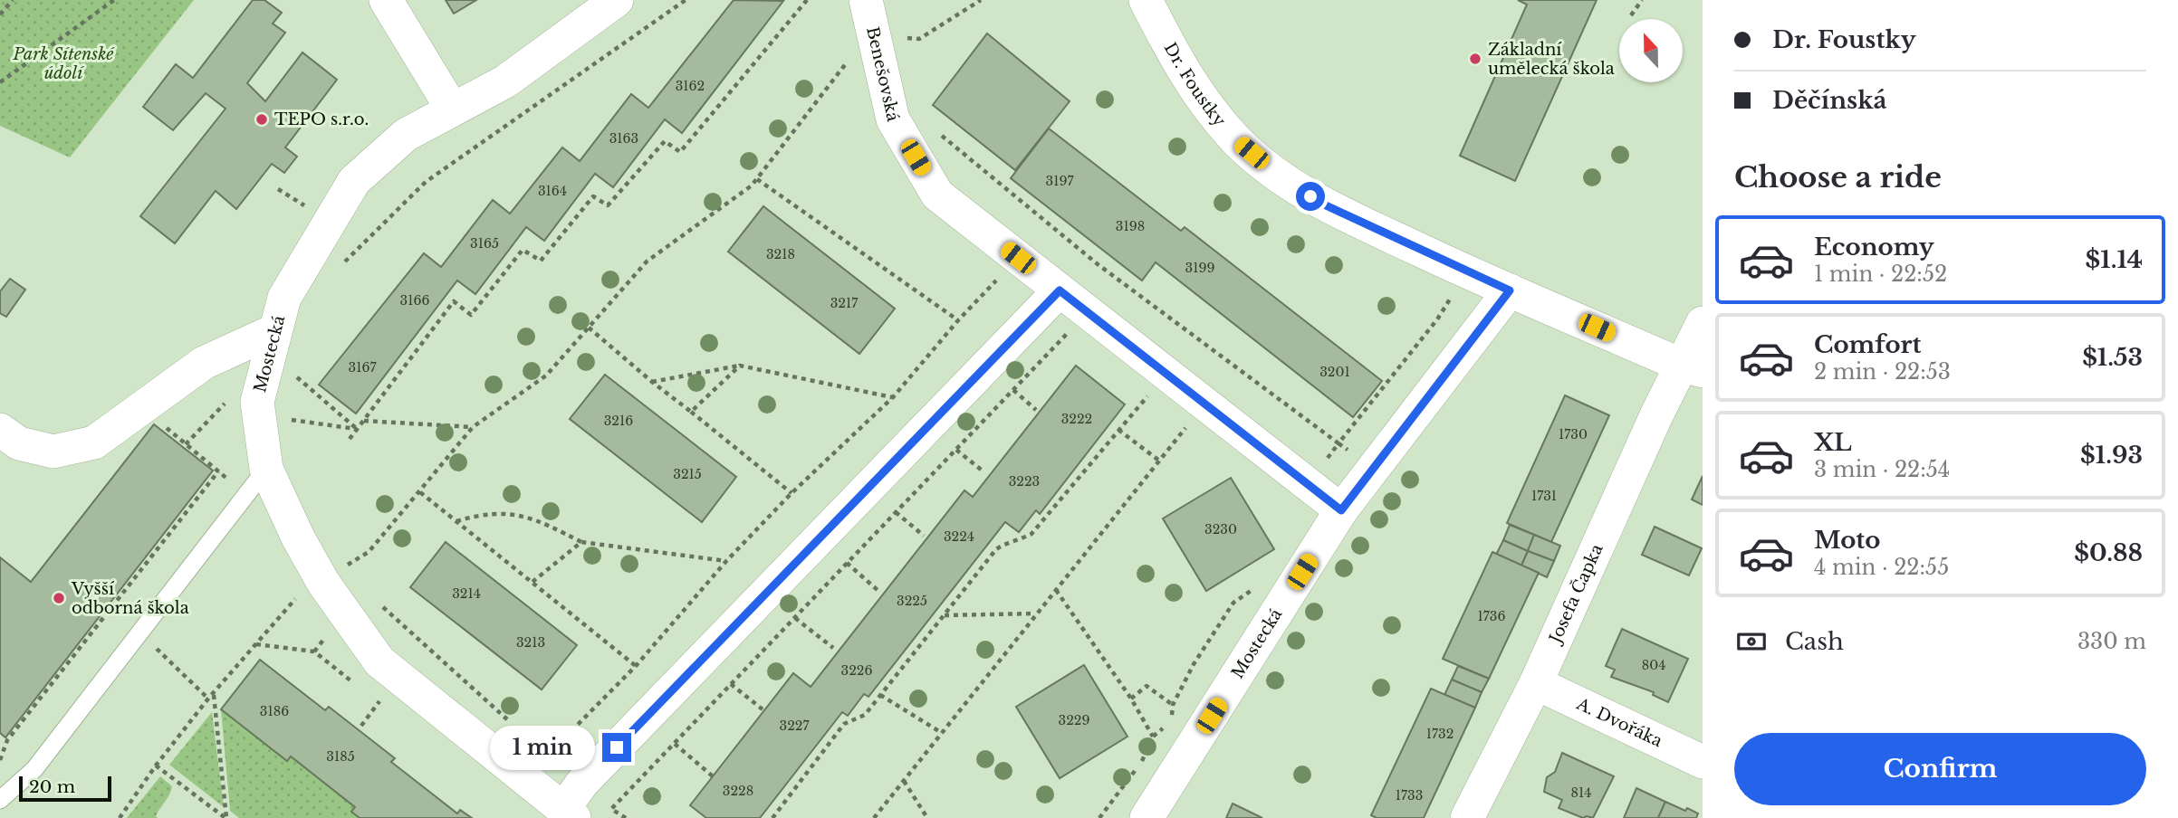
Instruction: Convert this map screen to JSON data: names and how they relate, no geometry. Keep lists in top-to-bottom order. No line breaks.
{"streets":{"street":["Benešovská","Dr. Foustky","Mostecká","Josefa Čapka","A. Dvořáka"]},"crossings":[["Benešovská","Mostecká"],["Dr. Foustky","Mostecká"],["Dr. Foustky","Josefa Čapka"],["Josefa Čapka","A. Dvořáka"]],"parks":["Park Sítenské údolí"],"places":["Základní umělecká škola","TEPO s.r.o.","Vyšší odborná škola"],"house_numbers":["3162","3163","3197","3164","3198","3165","3218","3199","3166","3217","3167","3201","3222","3216","1730","3215","3223","1731","3230","3224","3214","3225","1736","3213","804","3226","3186","3229","3227","1732","3185","3228","814","1733"],"scale_bar":"20 m","north":"top","page":{"banner":["Dr. Foustky","Děčínská"],"heading":"Choose a ride","list":[{"name":"Economy","note":"1 min · 22:52","value":"$1.14"},{"name":"Comfort","note":"2 min · 22:53","value":"$1.53"},{"name":"XL","note":"3 min · 22:54","value":"$1.93"},{"name":"Moto","note":"4 min · 22:55","value":"$0.88"}],"pay":["Cash","330 m"],"buttons":"Confirm","bubble":"1 min","scale":"20 m"}}
